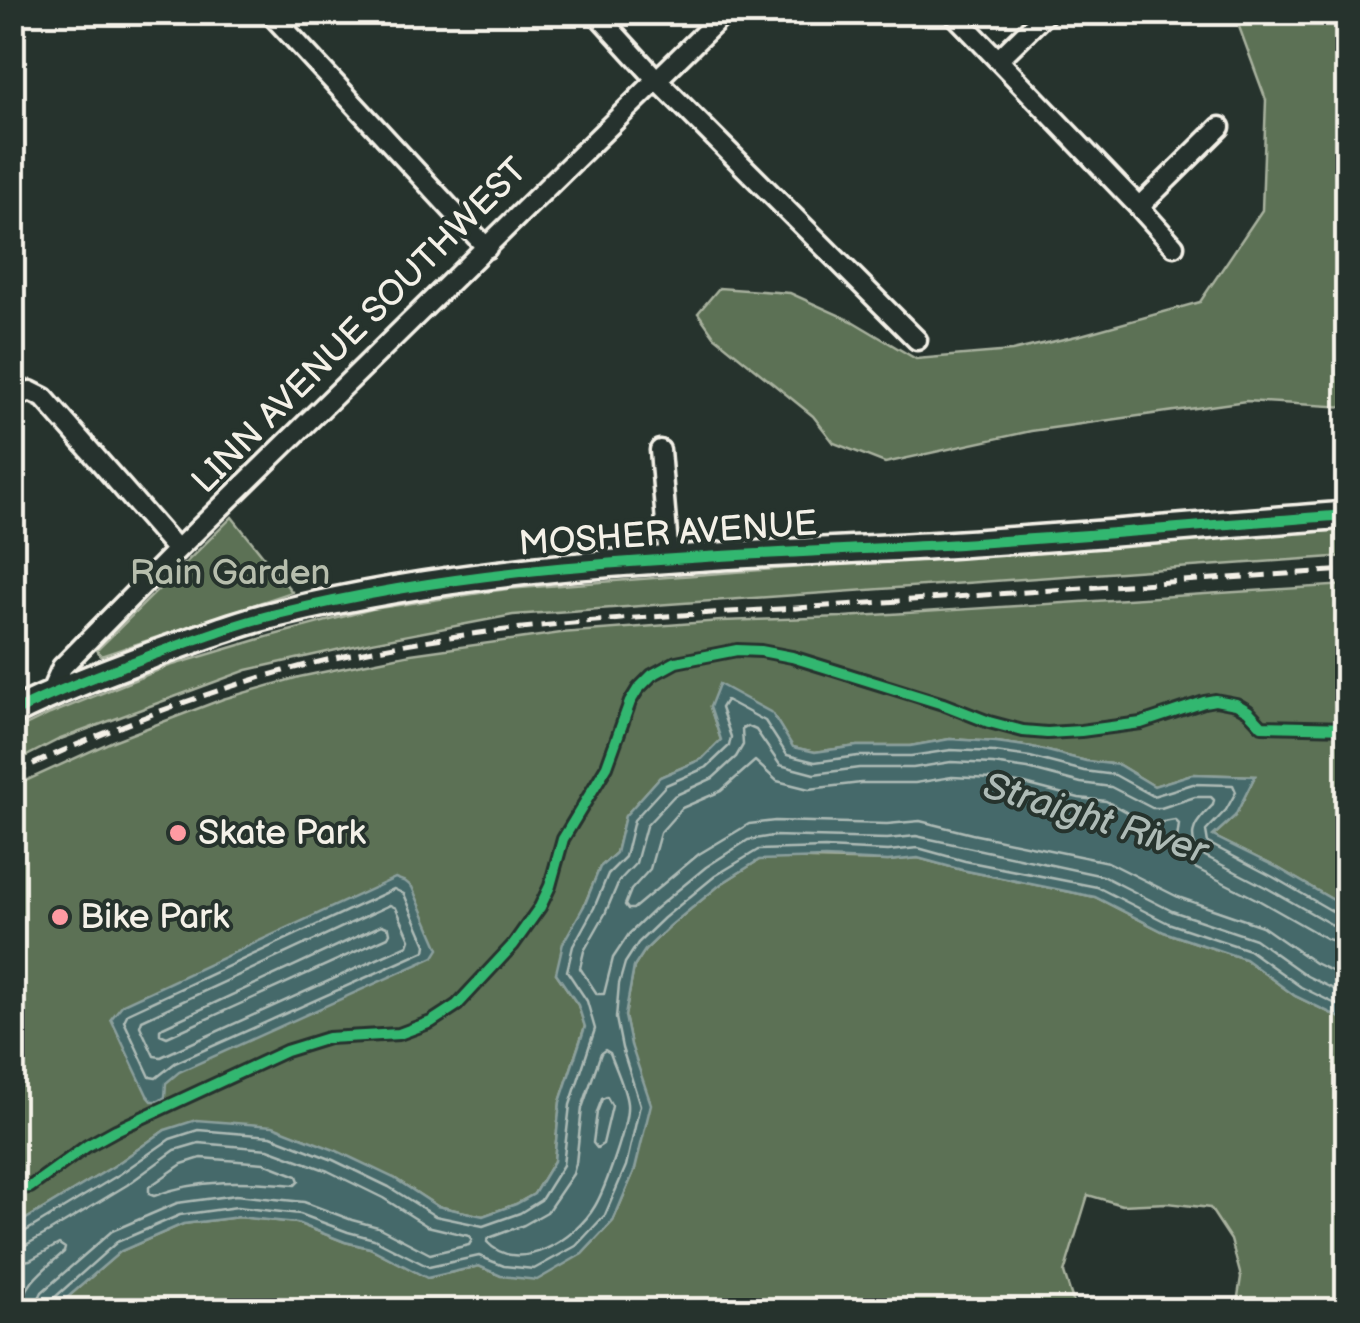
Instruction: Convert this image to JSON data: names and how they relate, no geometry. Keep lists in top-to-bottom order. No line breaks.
{"streets":{"street":["LINN AVENUE SOUTHWEST","MOSHER AVENUE"]},"crossings":[["LINN AVENUE SOUTHWEST","MOSHER AVENUE"]],"water":["Straight River"],"parks":["Rain Garden"],"places":["Skate Park","Bike Park"]}
